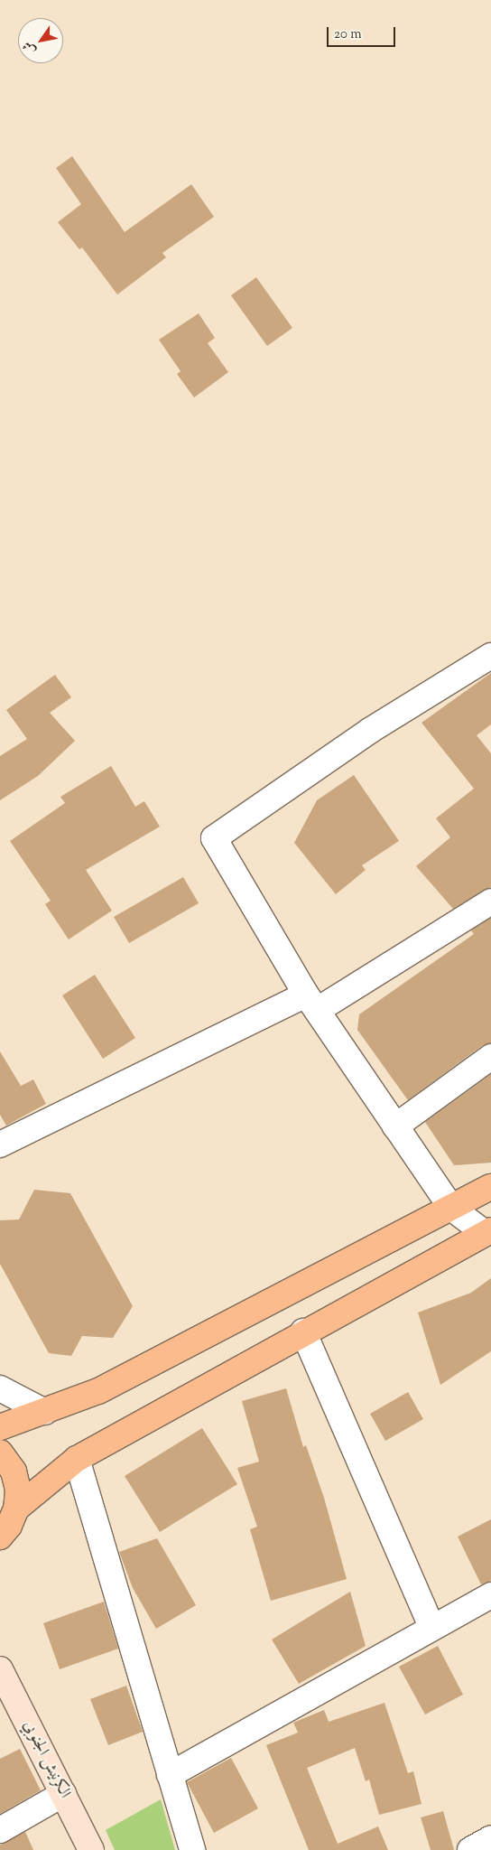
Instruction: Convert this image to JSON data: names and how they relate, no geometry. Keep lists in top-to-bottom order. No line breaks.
{"streets":{"main road":["الكرنيش الجنوبي"]},"scale_bar":"20 m","north":"bottom left"}
